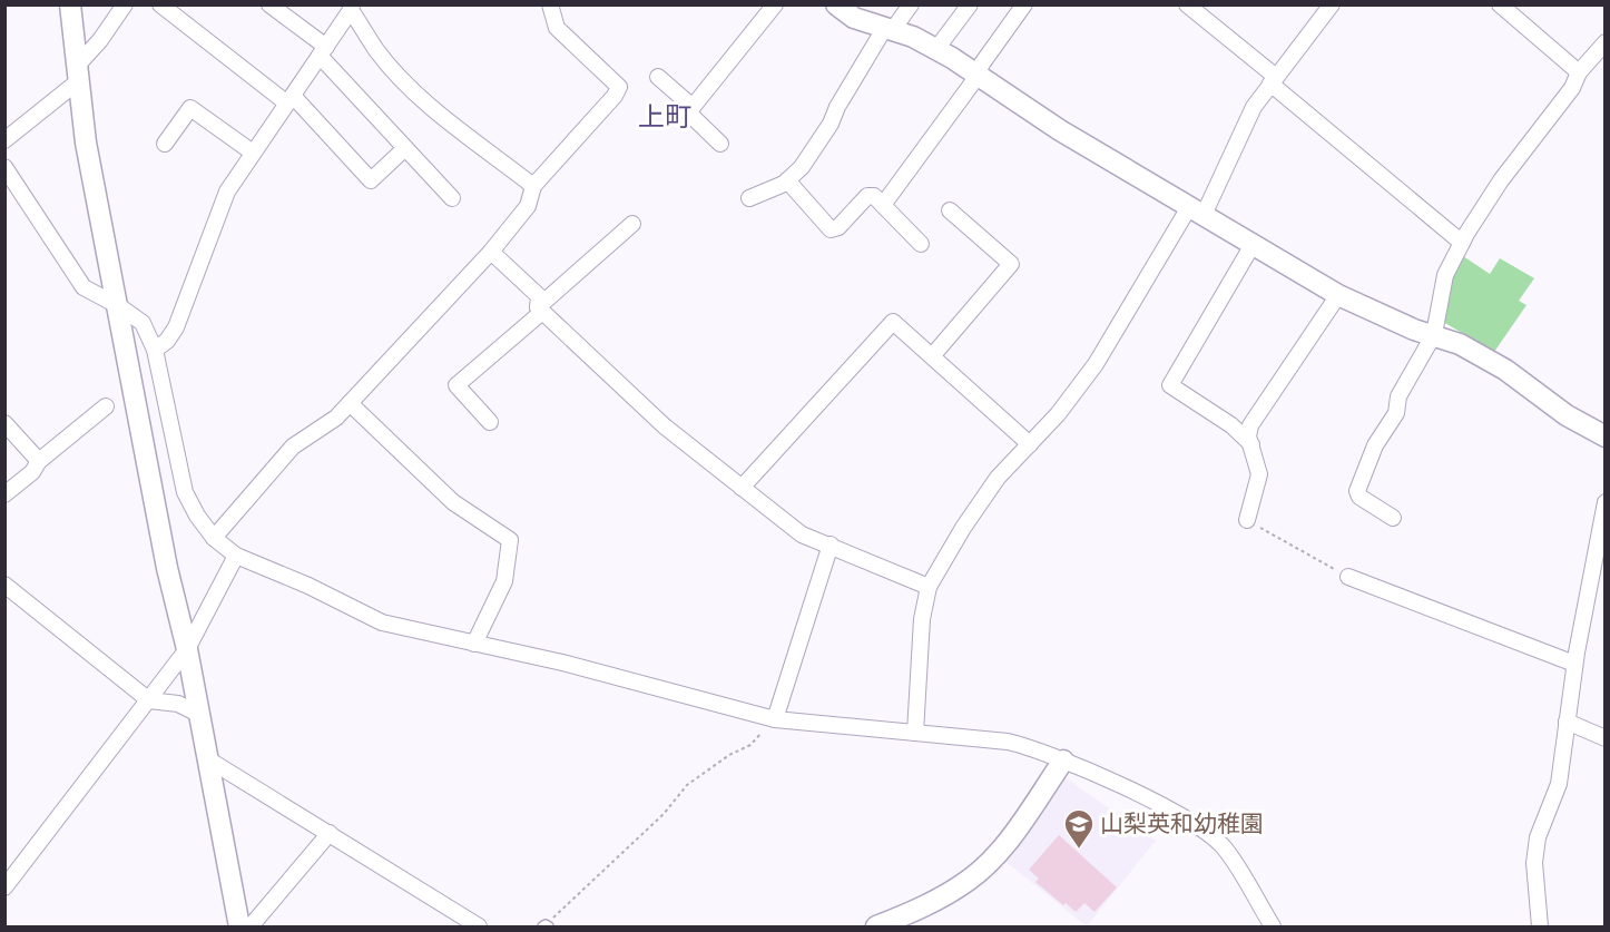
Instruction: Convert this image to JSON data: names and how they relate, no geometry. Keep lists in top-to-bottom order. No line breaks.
{"districts":["上町"],"places":{"school or university":["山梨英和幼稚園"]}}
